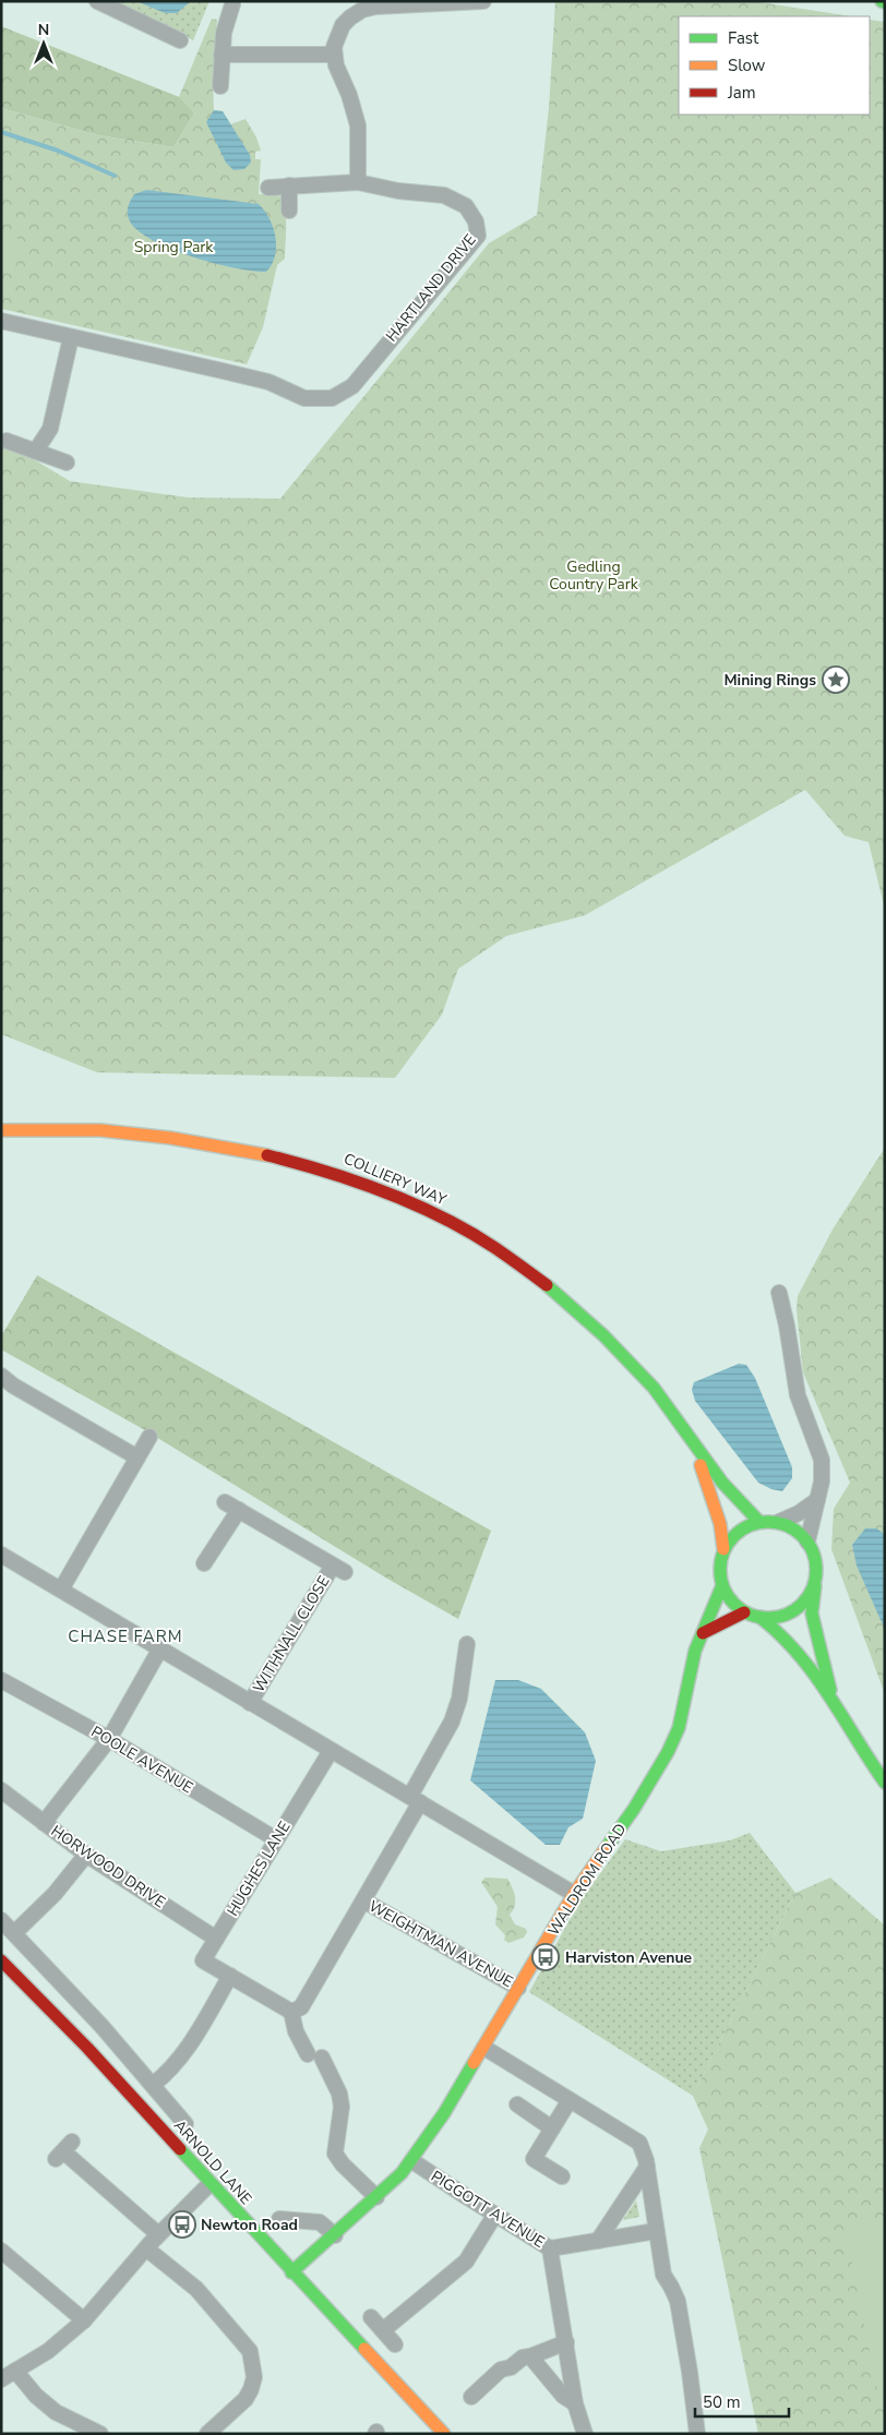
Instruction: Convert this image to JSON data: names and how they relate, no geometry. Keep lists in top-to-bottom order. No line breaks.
{"streets":{"main road":["COLLIERY WAY","WALDROM ROAD","ARNOLD LANE"],"street":["HARTLAND DRIVE","WITHNALL CLOSE","POOLE AVENUE","HORWOOD DRIVE","HUGHES LANE","WEIGHTMAN AVENUE","PIGGOTT AVENUE"]},"crossings":[["COLLIERY WAY","WALDROM ROAD"],["POOLE AVENUE","HUGHES LANE"],["HORWOOD DRIVE","HUGHES LANE"],["WALDROM ROAD","WEIGHTMAN AVENUE"],["WALDROM ROAD","ARNOLD LANE"],["WALDROM ROAD","PIGGOTT AVENUE"]],"districts":["CHASE FARM"],"parks":["Spring Park","Gedling Country Park"],"places":{"place":["Mining Rings"],"bus stop":["Harviston Avenue","Newton Road"]},"legend":["Fast","Slow","Jam"],"scale_bar":"50 m","north":"top"}
